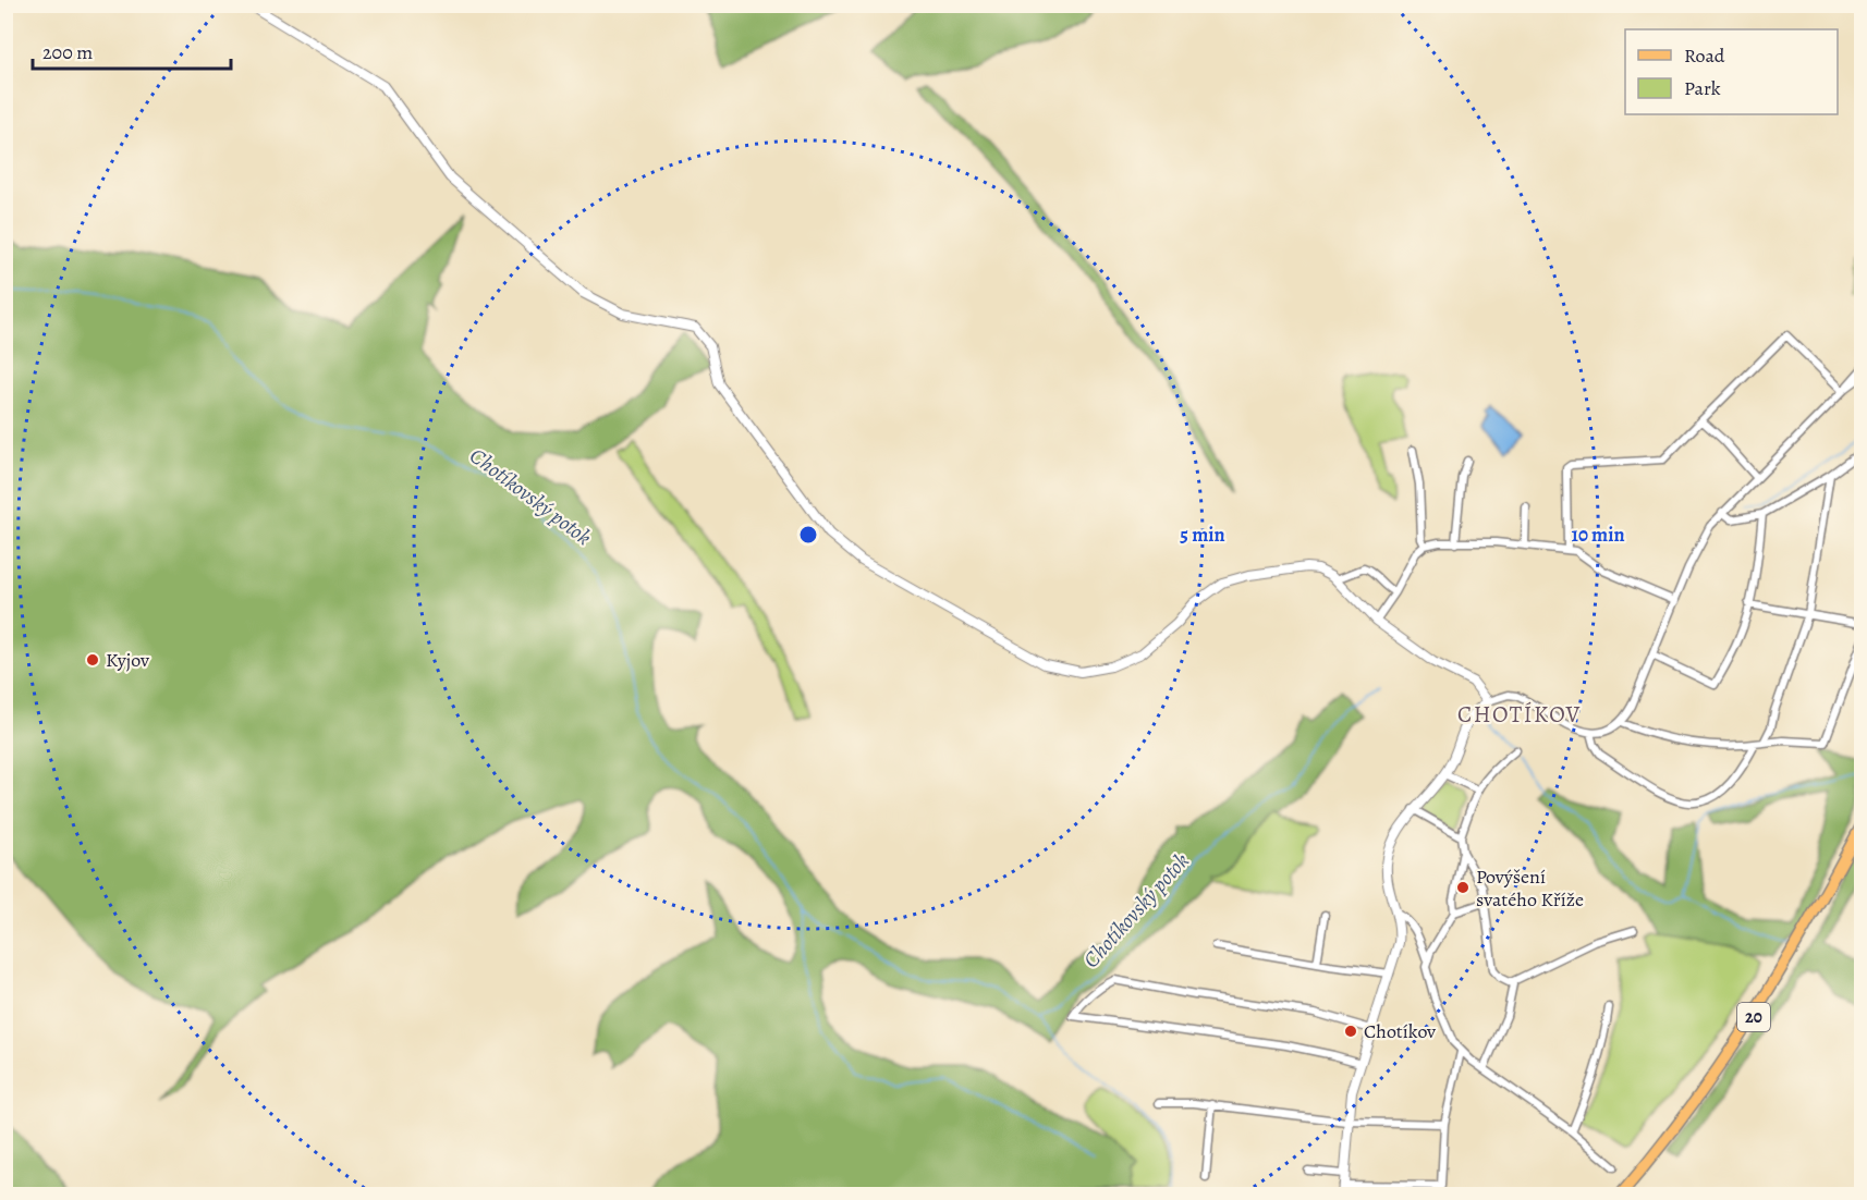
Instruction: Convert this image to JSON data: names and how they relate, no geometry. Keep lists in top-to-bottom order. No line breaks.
{"streets":{"main road":["20"]},"districts":["CHOTÍKOV"],"water":["Chotíkovský potok"],"places":["Kyjov","Povýšení svatého Kříže","Chotíkov"],"legend":["Road","Park"],"scale_bar":"200 m","rings":["5 min","10 min"]}
